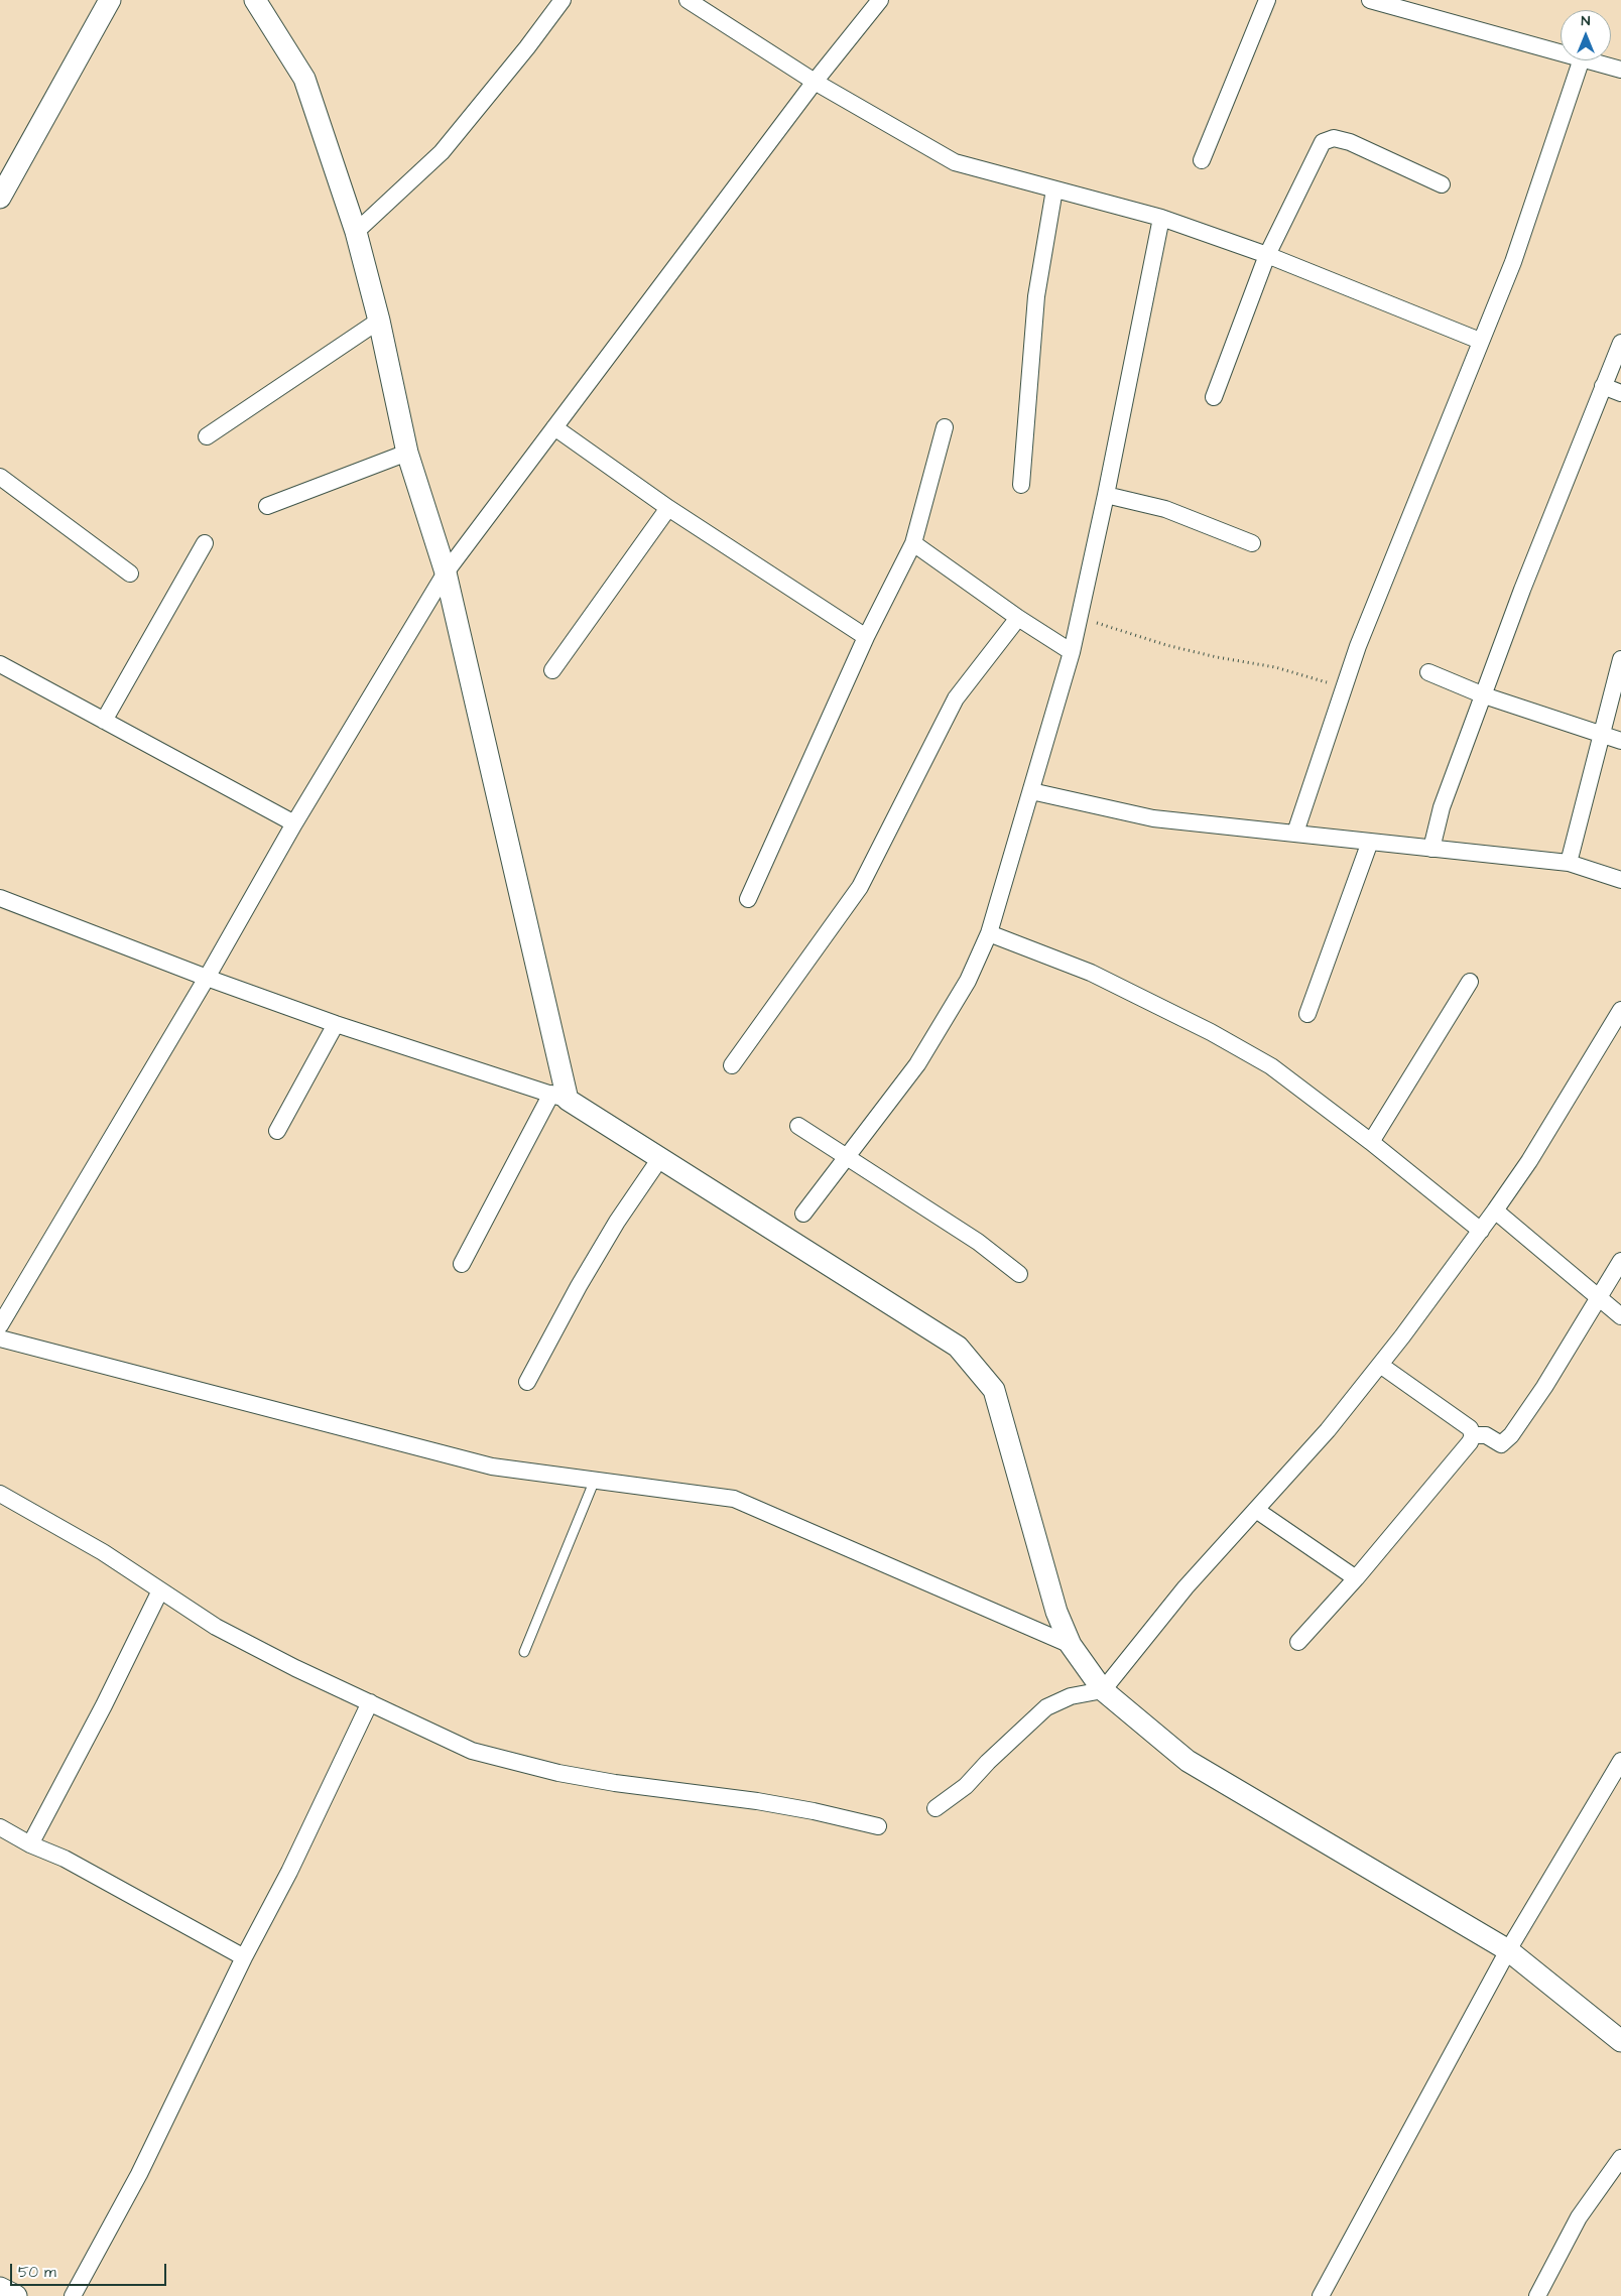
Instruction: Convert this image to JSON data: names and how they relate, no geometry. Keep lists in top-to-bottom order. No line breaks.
{"scale_bar":"50 m","north":"top"}
